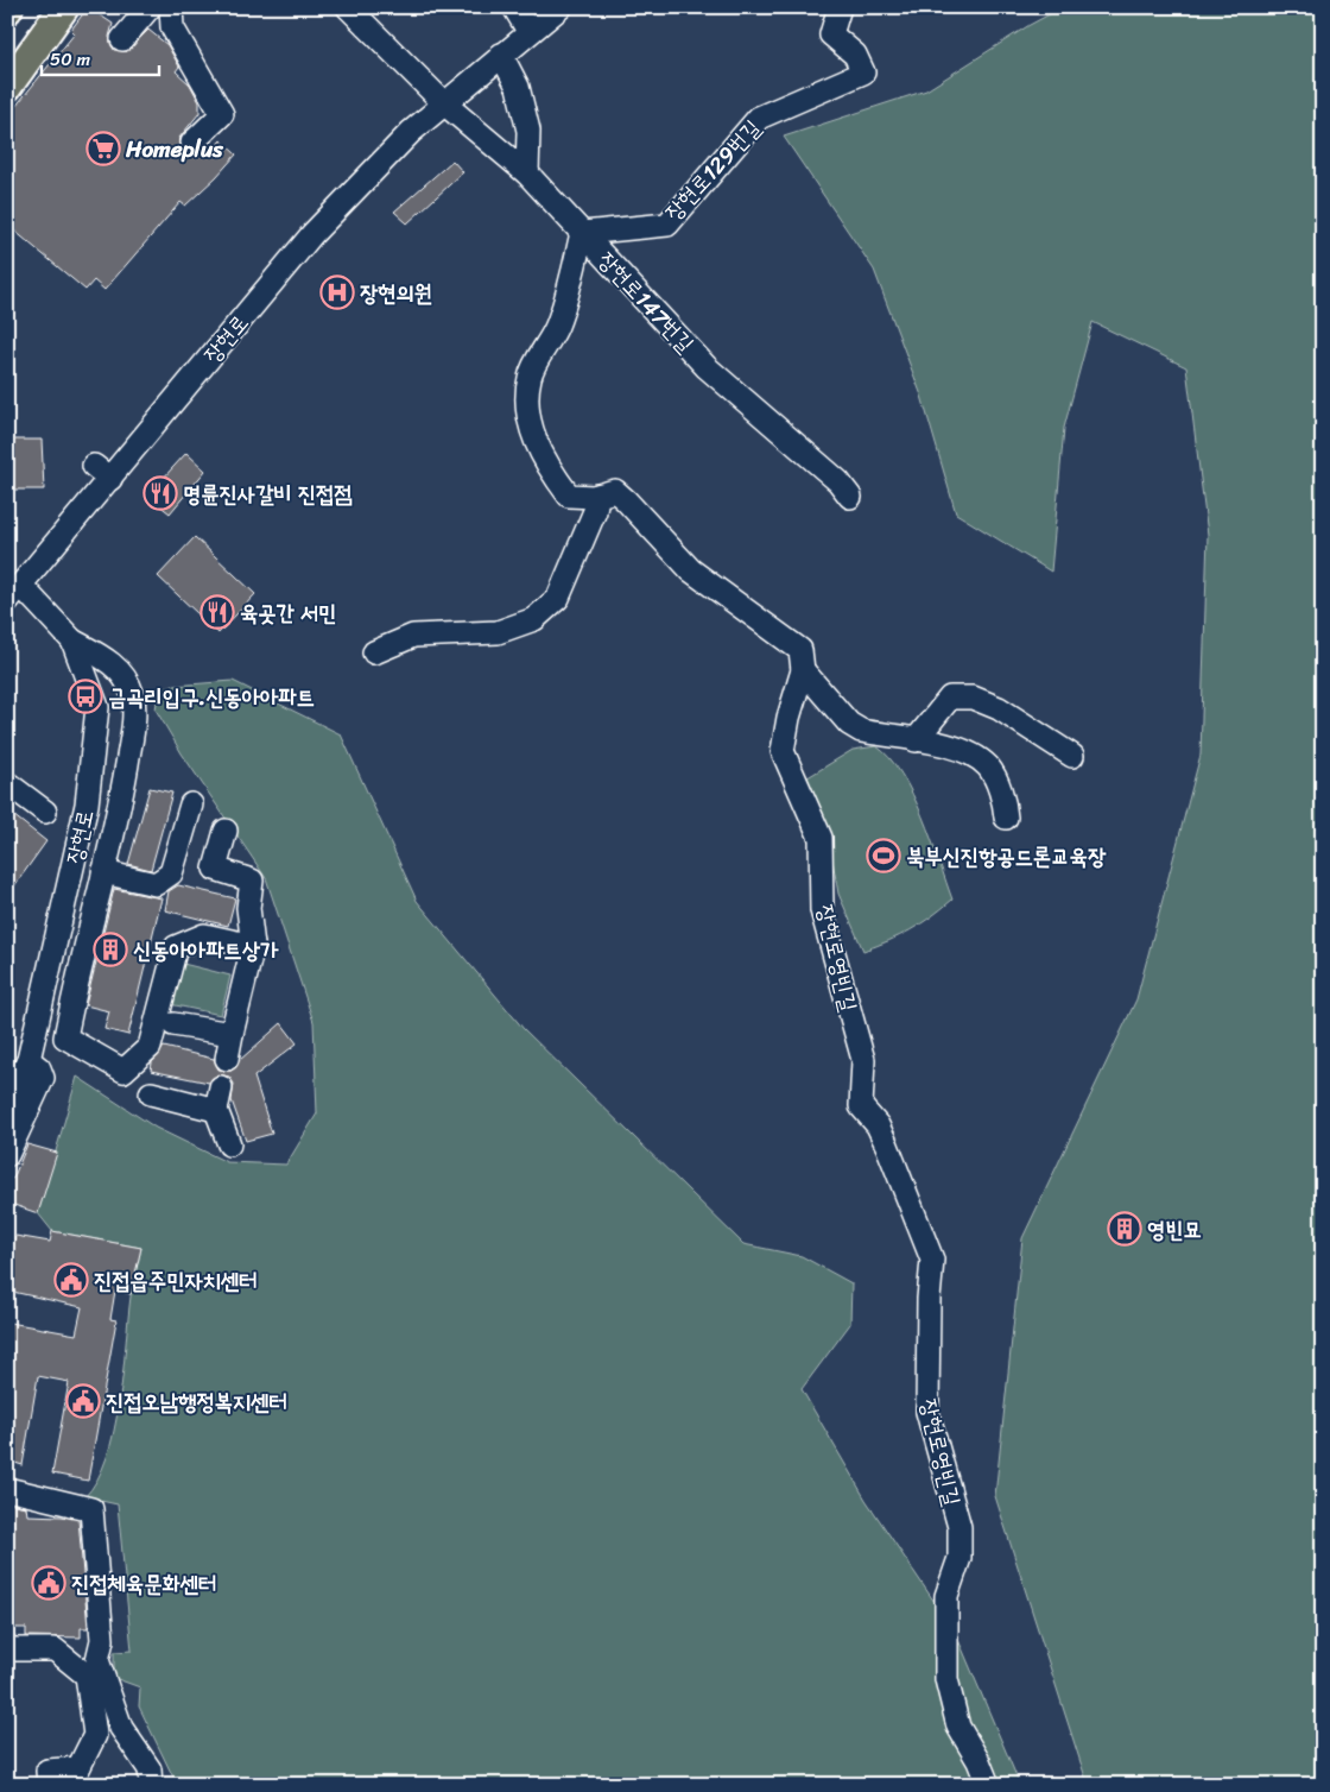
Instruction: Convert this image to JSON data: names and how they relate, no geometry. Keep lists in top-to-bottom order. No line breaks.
{"streets":{"street":["장현로129번길","장현로147번길","장현로","장현로영빈길"]},"crossings":[["장현로129번길","장현로147번길"],["장현로147번길","장현로"]],"places":{"supermarket":["Homeplus"],"hospital":["장현의원"],"restaurant":["명륜진사갈비 진접점","육곳간 서민"],"bus stop":["금곡리입구.신동아아파트"],"sports":["북부신진항공드론교육장"],"building":["신동아아파트상가","영빈묘"],"public building":["진접읍주민자치센터","진접오남행정복지센터","진접체육문화센터"]},"scale_bar":"50 m"}
